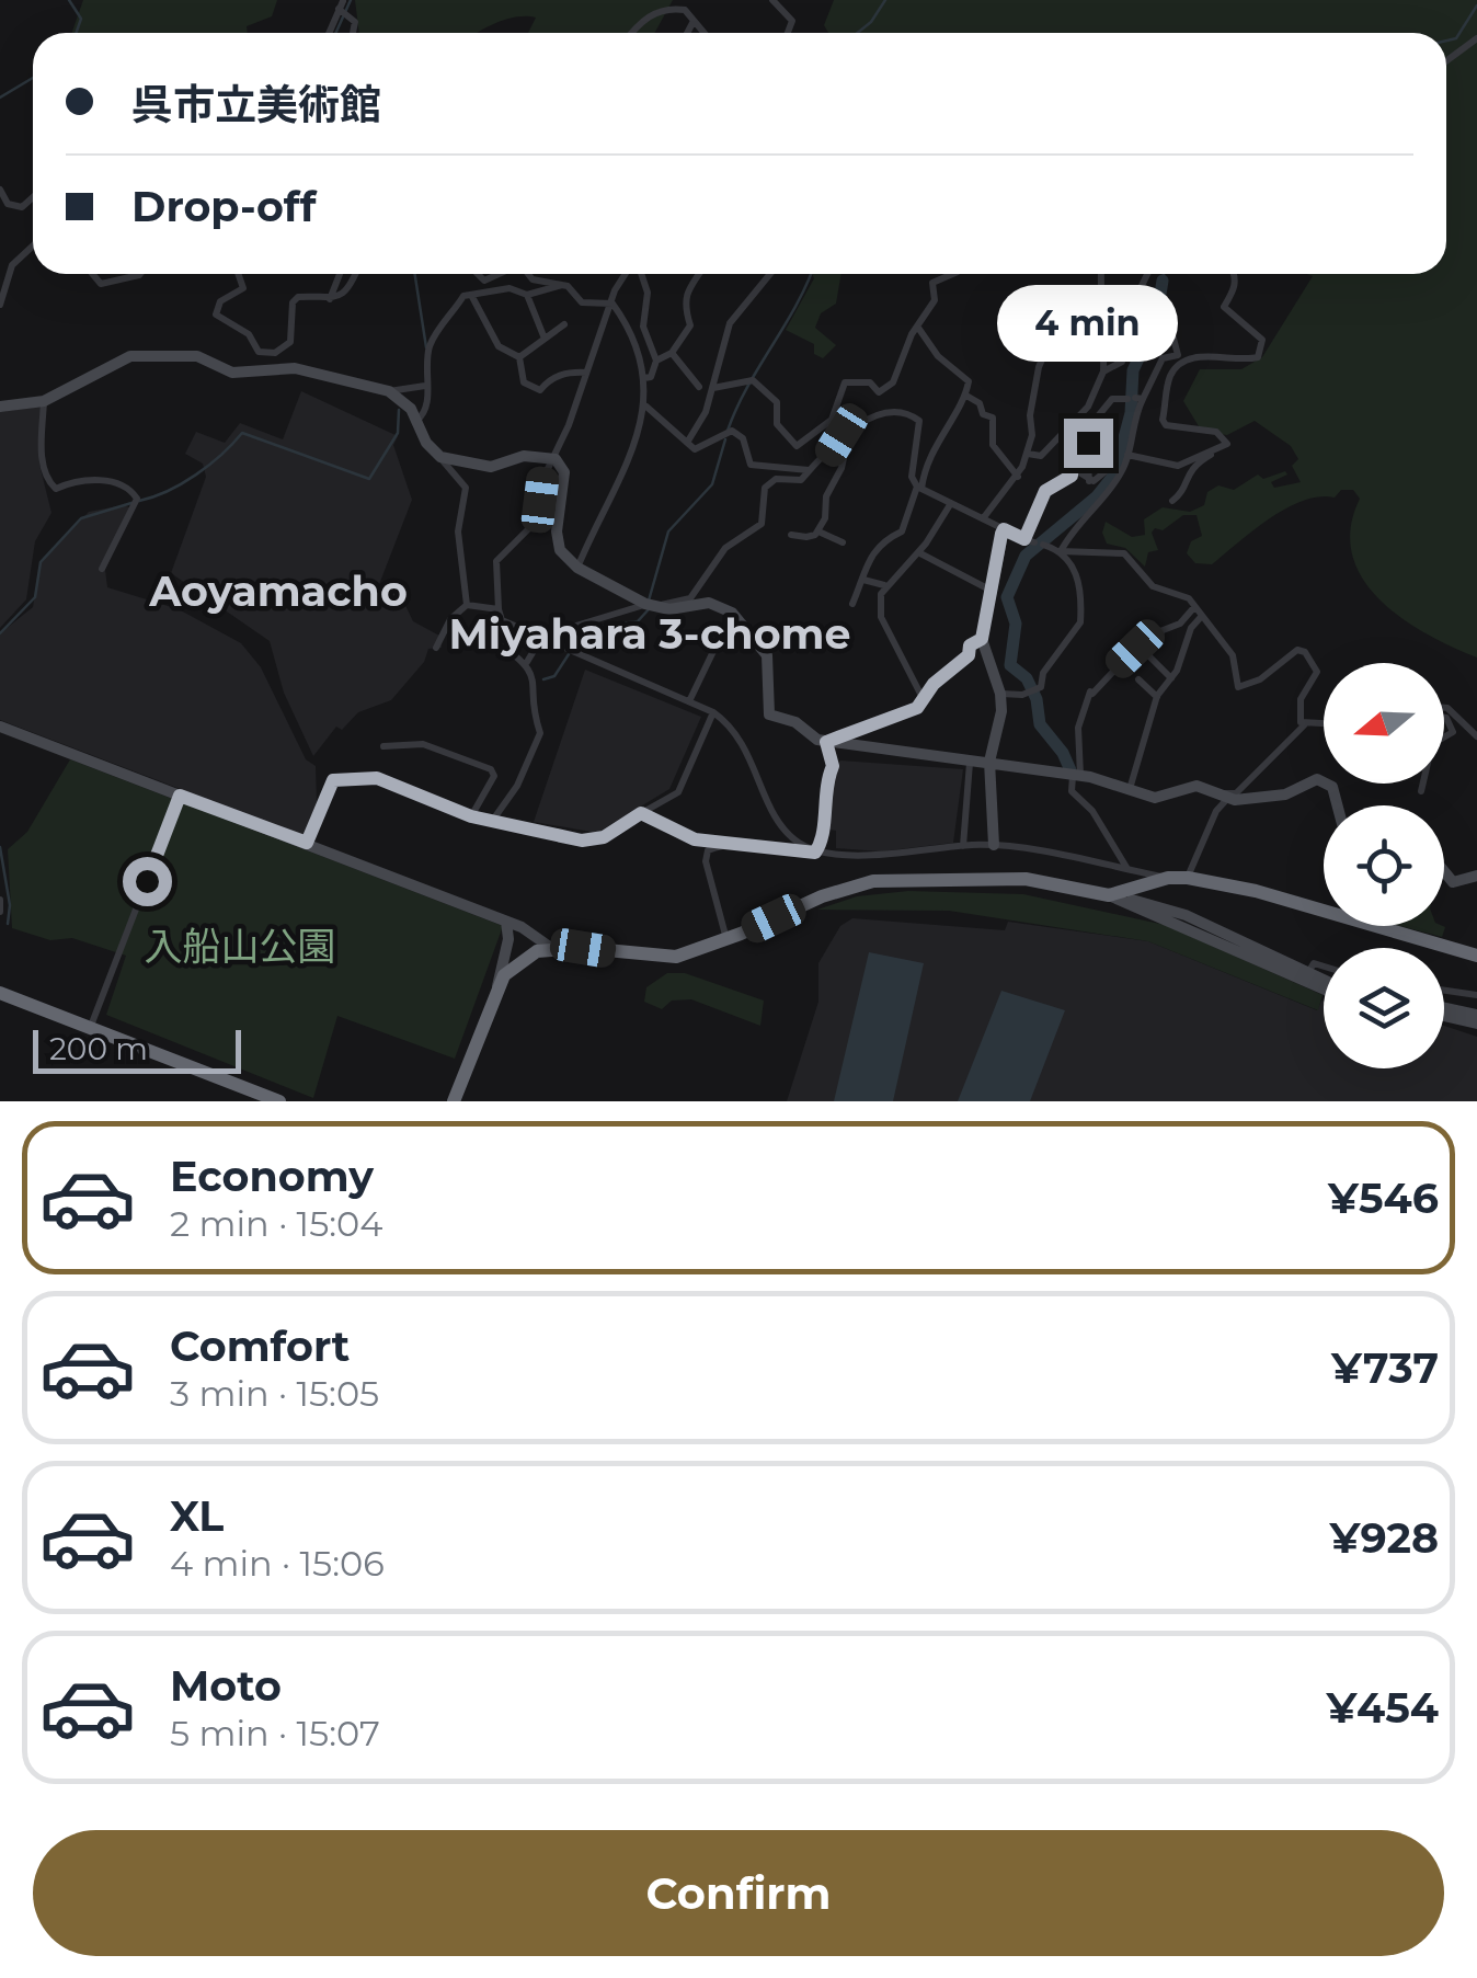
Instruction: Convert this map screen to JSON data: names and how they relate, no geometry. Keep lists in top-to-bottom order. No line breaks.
{"districts":["Aoyamacho","Miyahara 3-chome"],"parks":["入船山公園"],"scale_bar":"200 m","north":"left","page":{"banner":["呉市立美術館","Drop-off"],"bubble":"4 min","scale":"200 m","list":[{"name":"Economy","note":"2 min · 15:04","value":"¥546"},{"name":"Comfort","note":"3 min · 15:05","value":"¥737"},{"name":"XL","note":"4 min · 15:06","value":"¥928"},{"name":"Moto","note":"5 min · 15:07","value":"¥454"}],"buttons":"Confirm"}}
